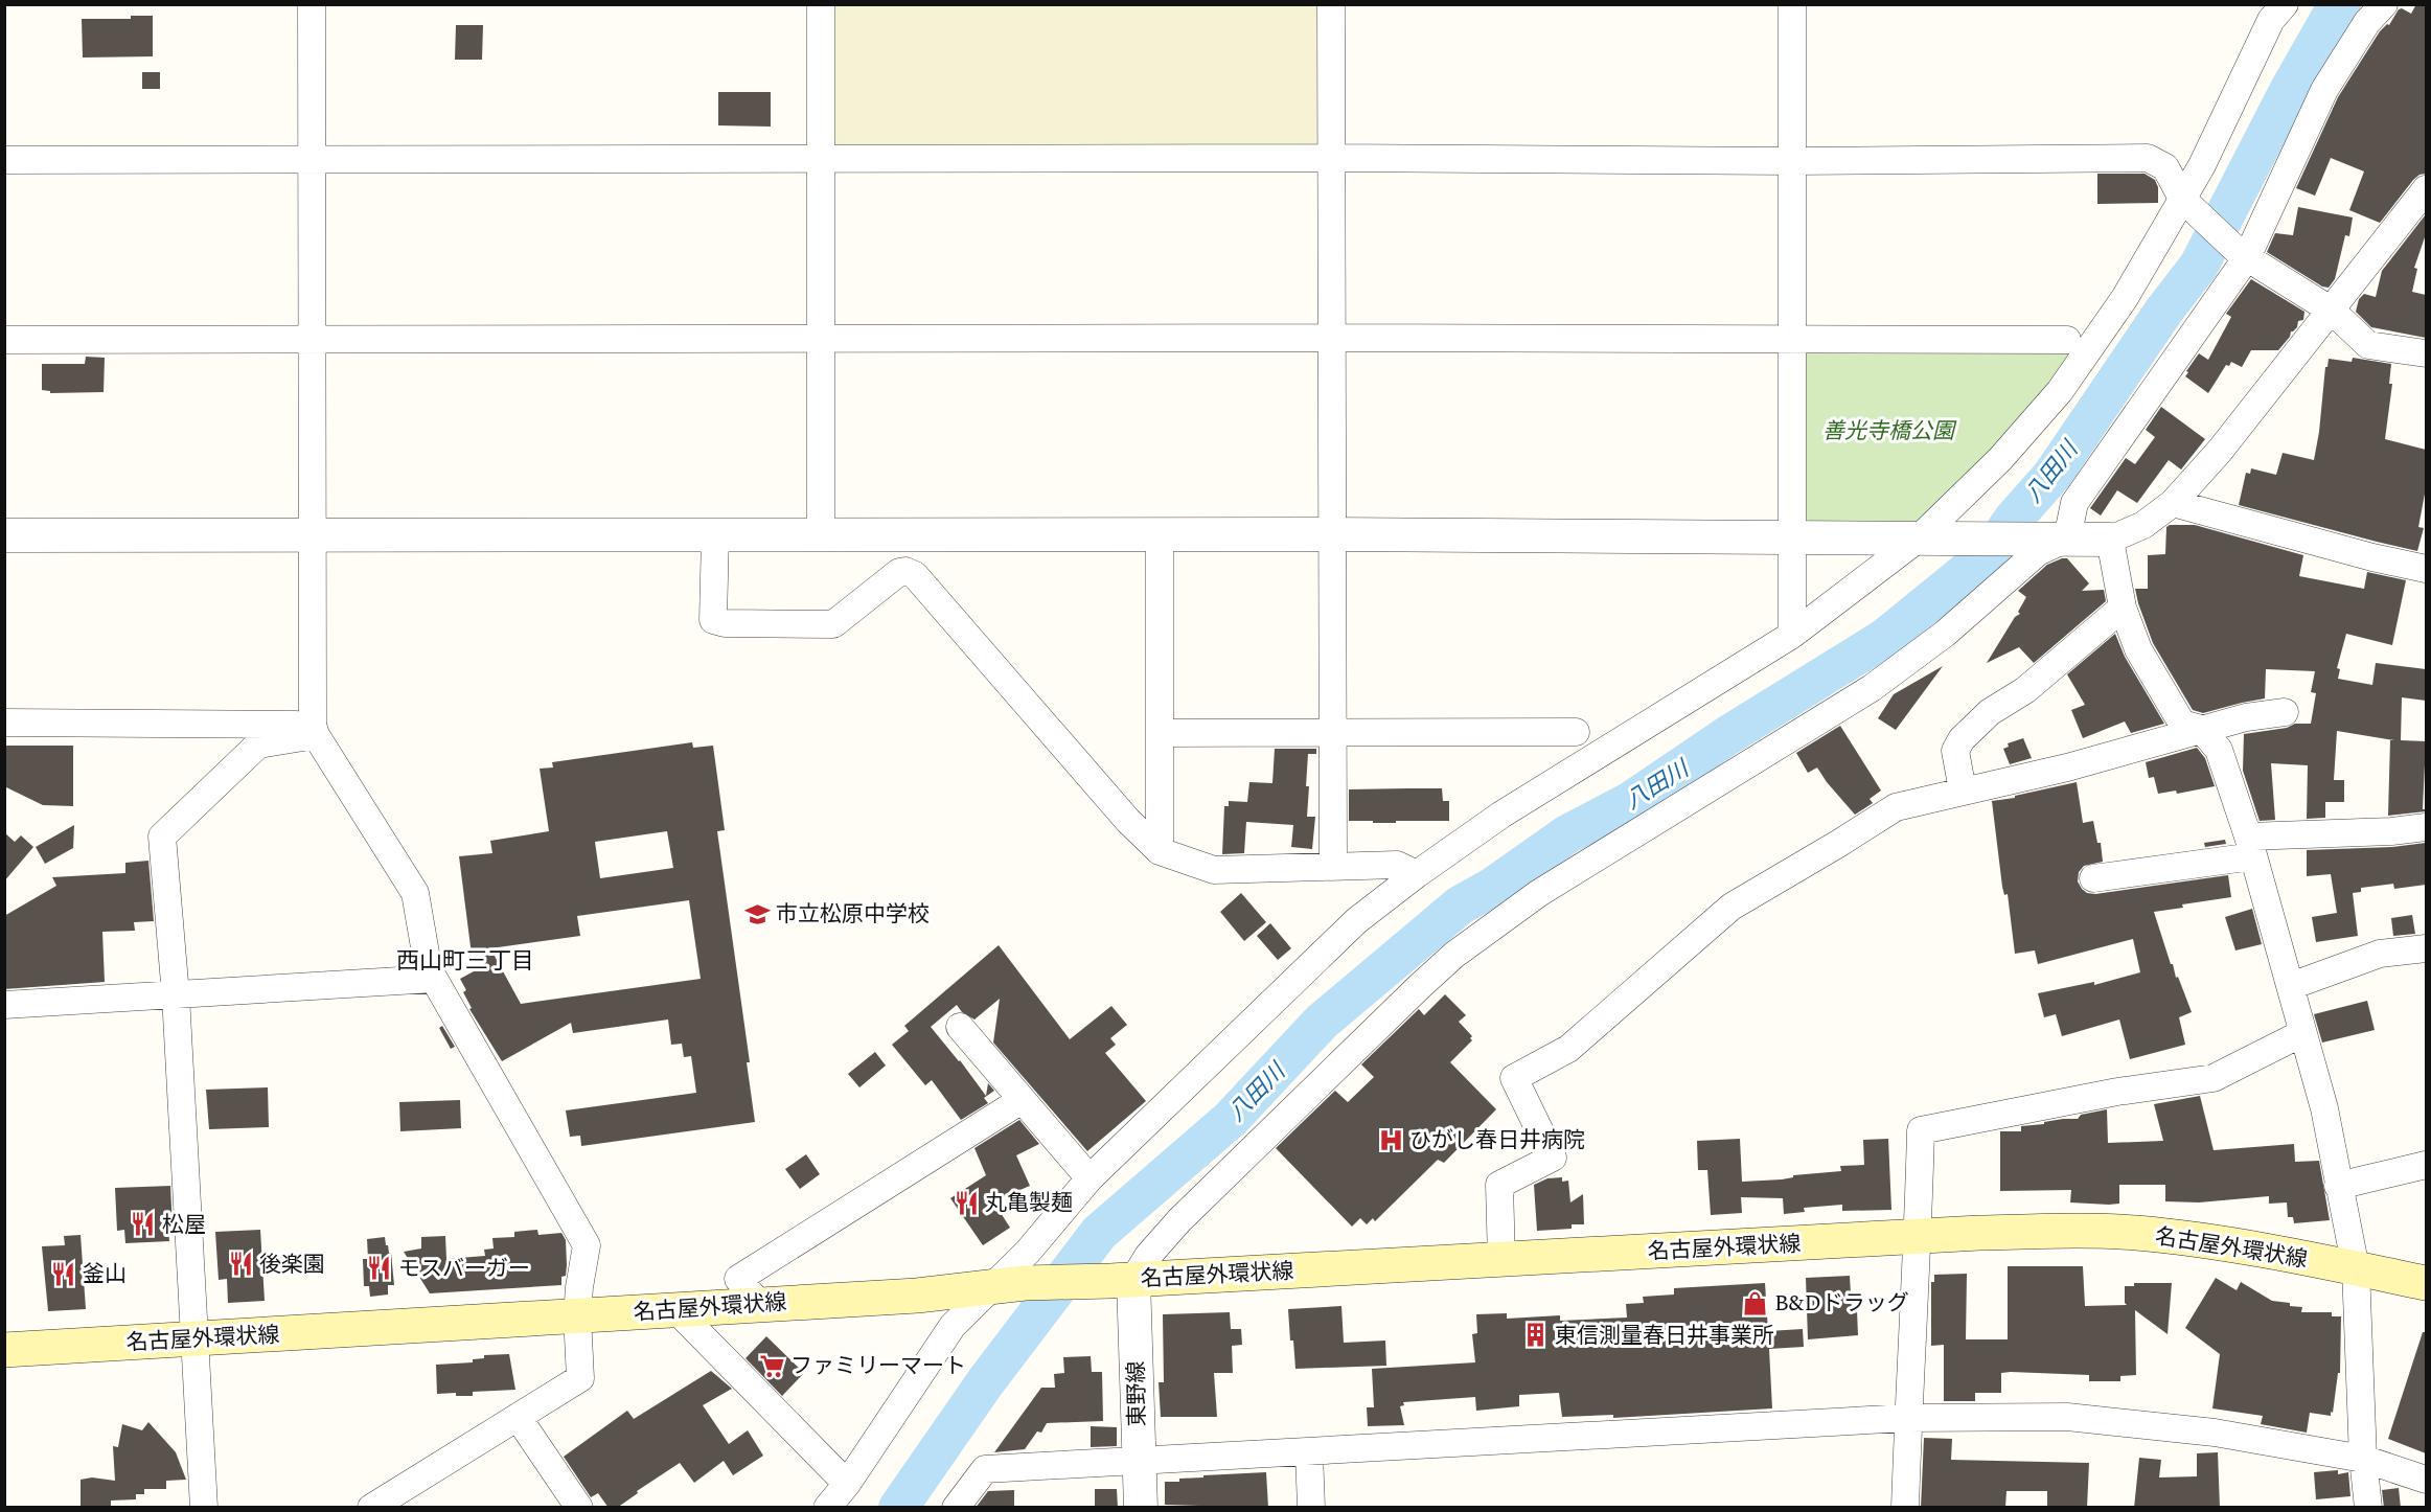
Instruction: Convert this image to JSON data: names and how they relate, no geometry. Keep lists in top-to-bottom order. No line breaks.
{"streets":{"main road":["名古屋外環状線"],"street":["東野線"]},"crossings":[["名古屋外環状線","東野線"]],"districts":["西山町三丁目"],"water":["八田川"],"parks":["善光寺橋公園"],"places":{"school or university":["市立松原中学校"],"hospital":["ひがし春日井病院"],"restaurant":["丸亀製麺","松屋","後楽園","モスバーガー","釜山"],"shop":["B&Dドラッグ"],"building":["東信測量春日井事業所"],"supermarket":["ファミリーマート"]}}
